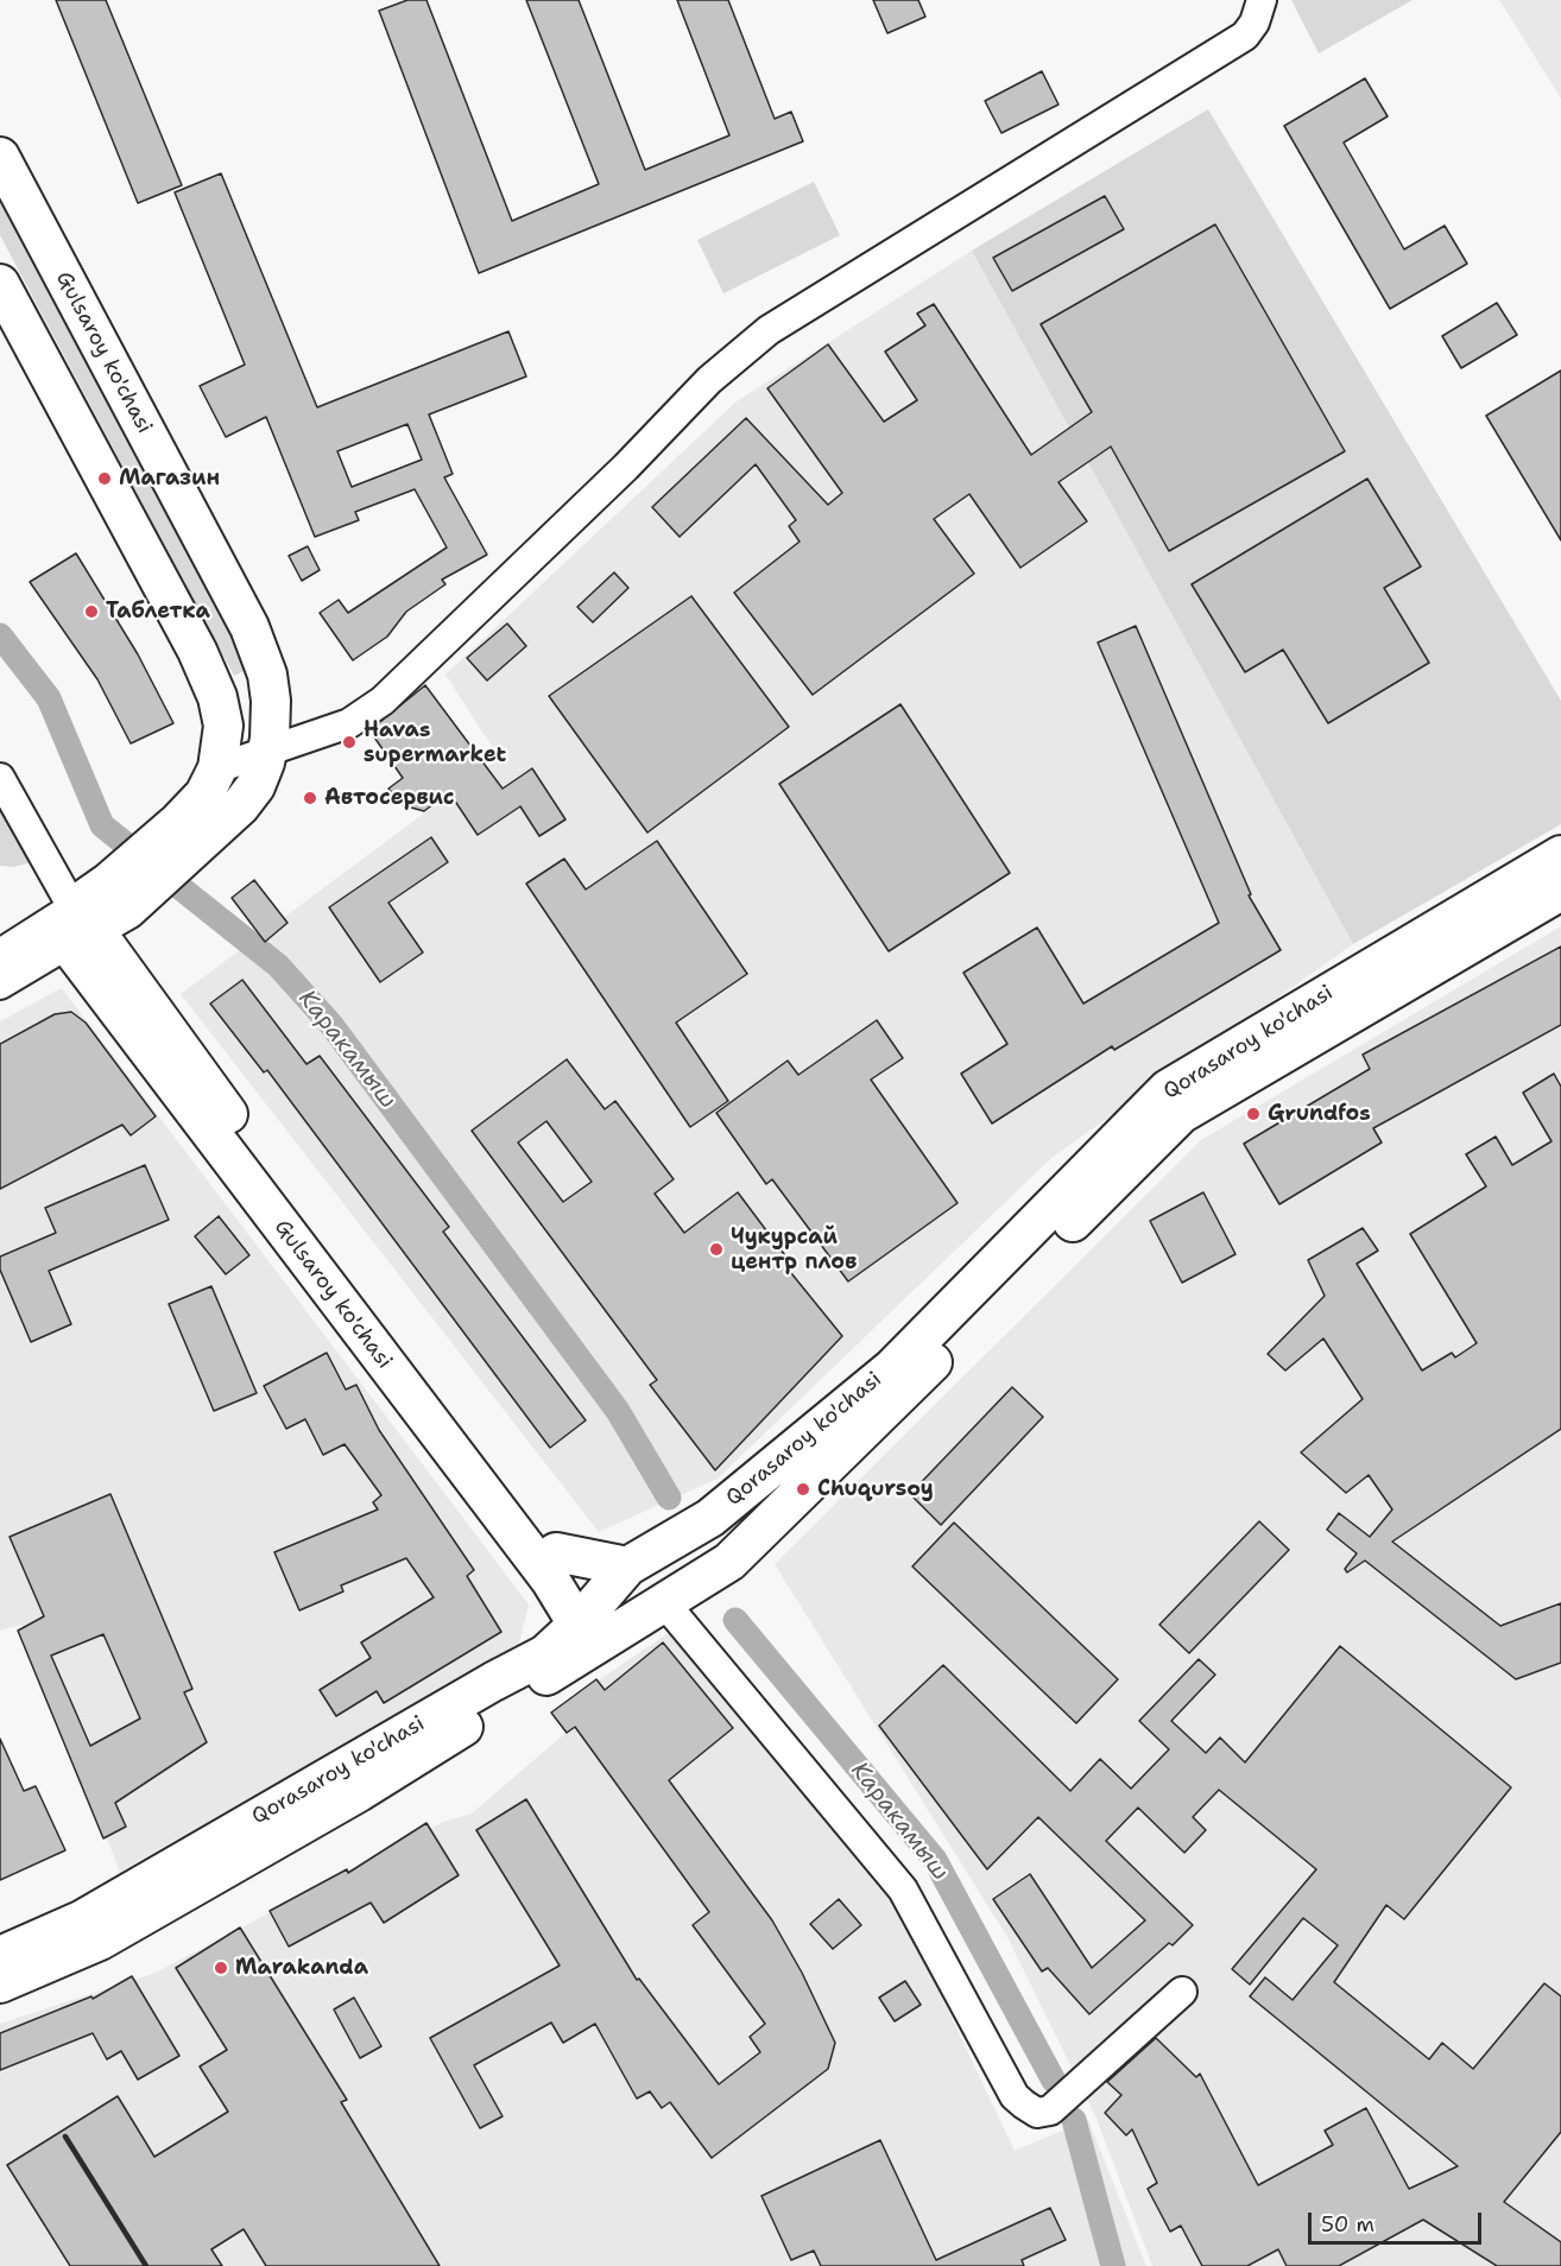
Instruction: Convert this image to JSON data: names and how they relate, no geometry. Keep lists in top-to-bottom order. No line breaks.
{"streets":{"main road":["Gulsaroy ko'chasi","Qorasaroy ko'chasi"]},"crossings":[["Gulsaroy ko'chasi","Qorasaroy ko'chasi"]],"water":["Каракамыш"],"places":["Магазин","Таблетка","Havas supermarket","Автосервис","Grundfos","Чукурсай центр плов","Chuqursoy","Marakanda"],"scale_bar":"50 m"}
